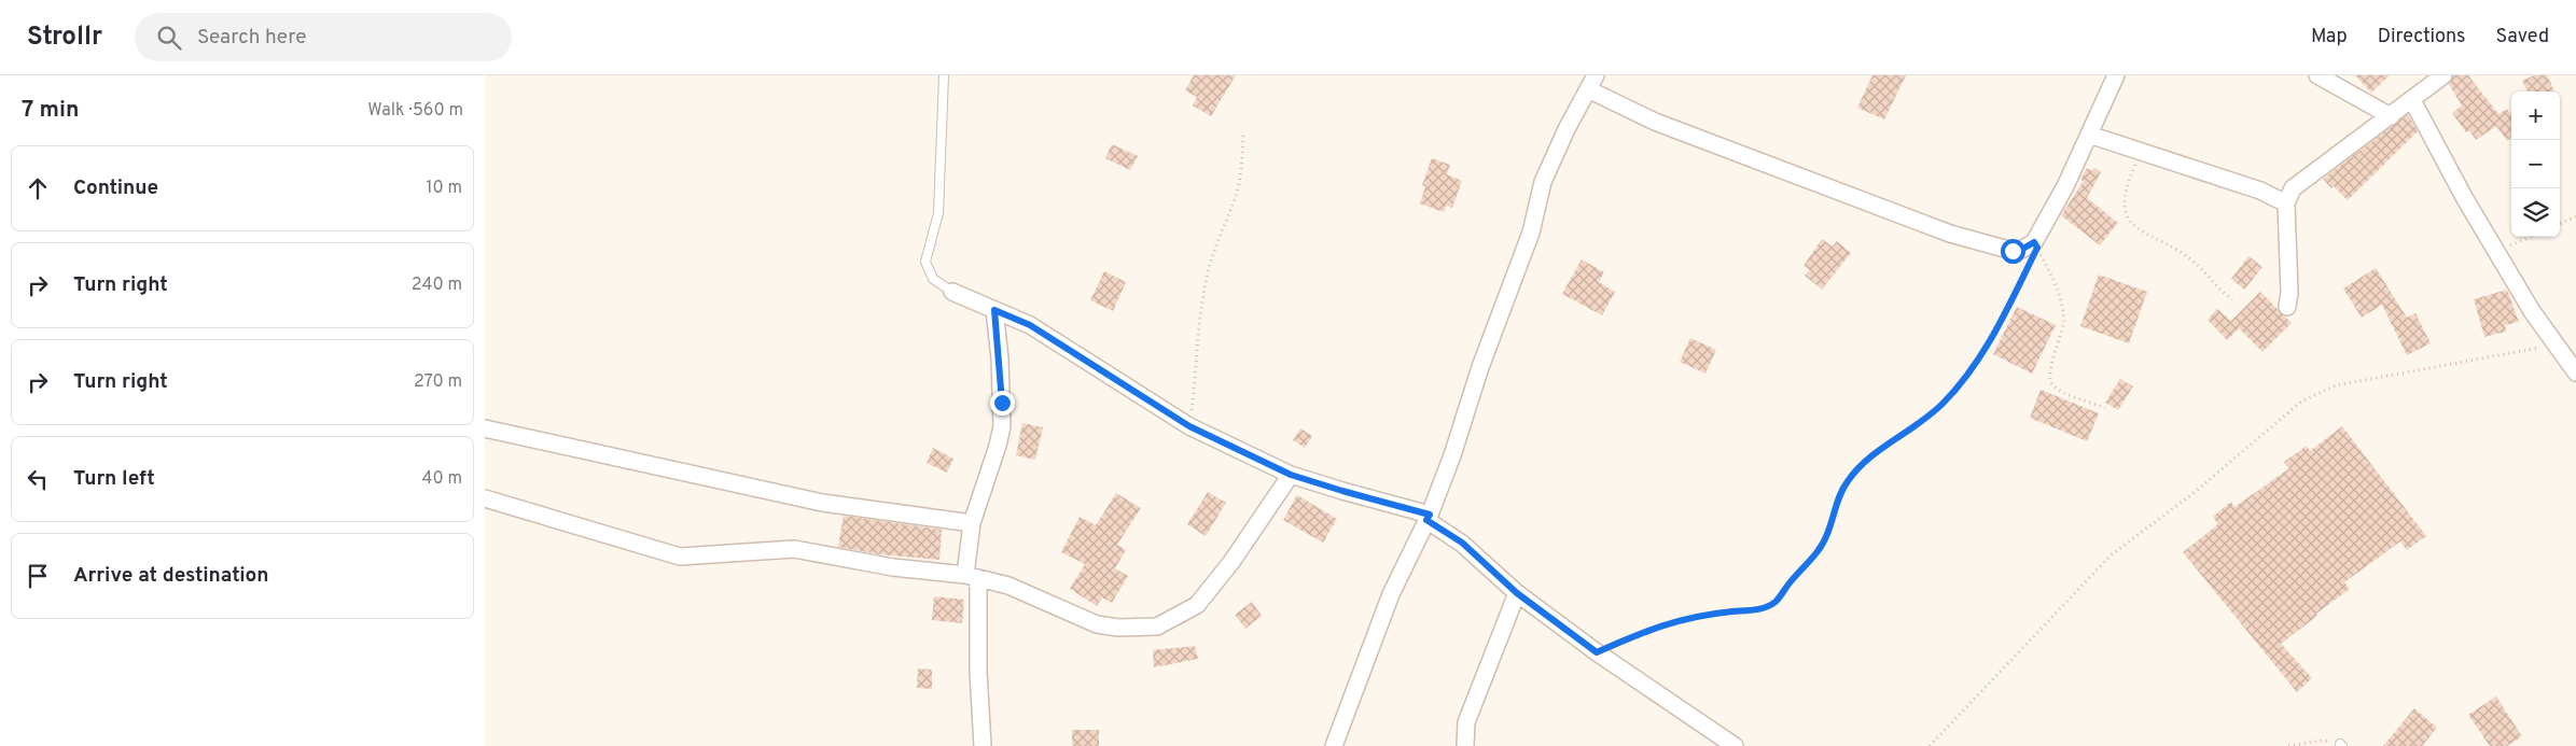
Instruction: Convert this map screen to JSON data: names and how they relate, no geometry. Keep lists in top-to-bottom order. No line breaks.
{"page":{"header":"Strollr","search":"Search here","nav":["Map","Directions","Saved"],"heading":["7 min","Walk · 560 m"],"map_buttons":["+","−"],"list":[["Continue","10 m"],["Turn right","240 m"],["Turn right","270 m"],["Turn left","40 m"],"Arrive at destination"]}}
